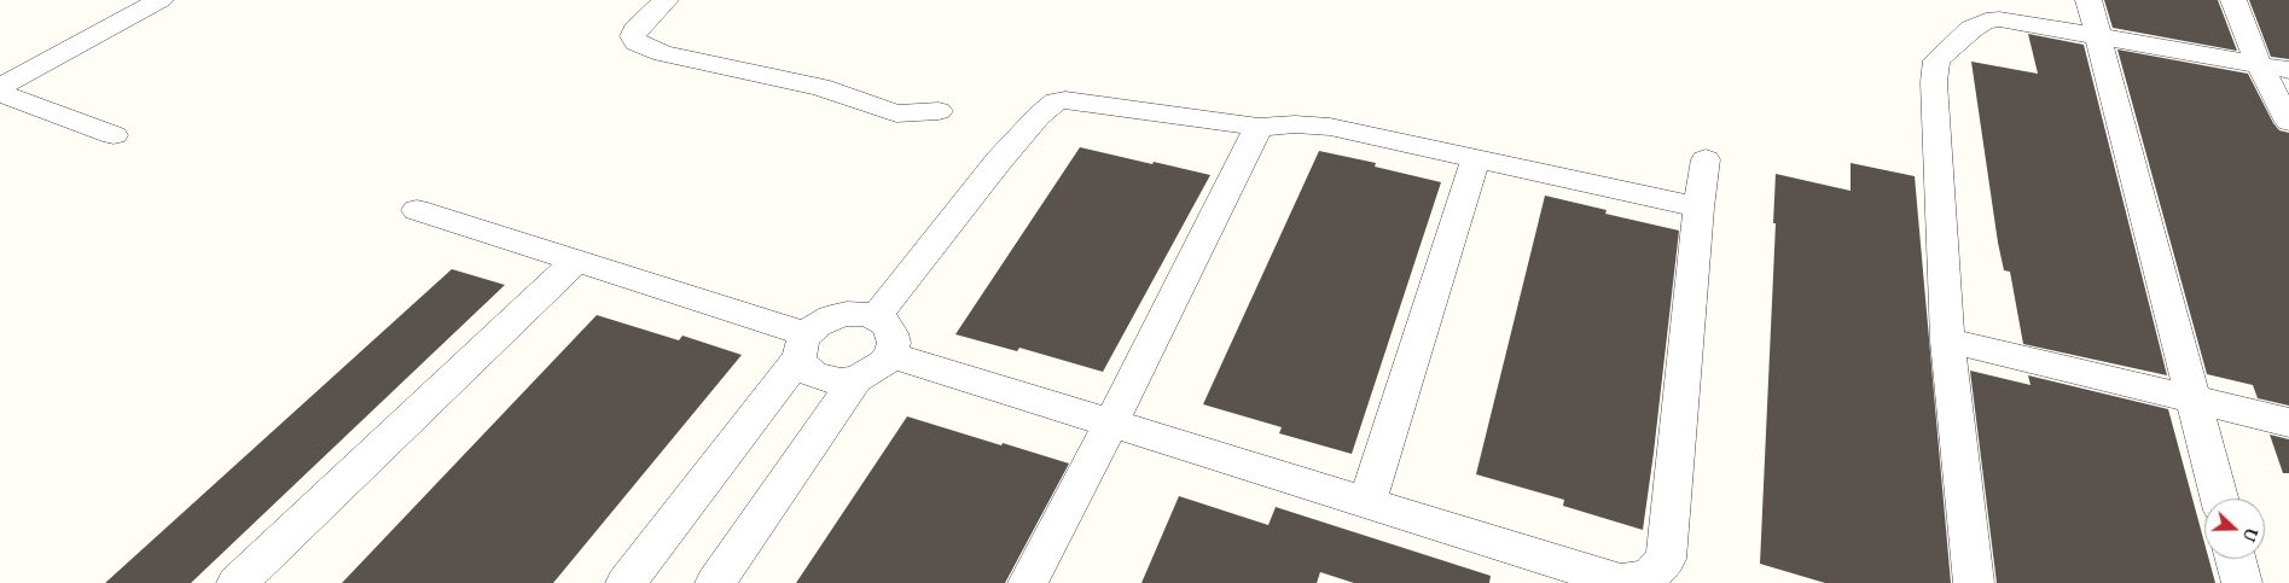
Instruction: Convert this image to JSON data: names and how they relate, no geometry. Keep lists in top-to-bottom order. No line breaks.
{"north":"right"}
